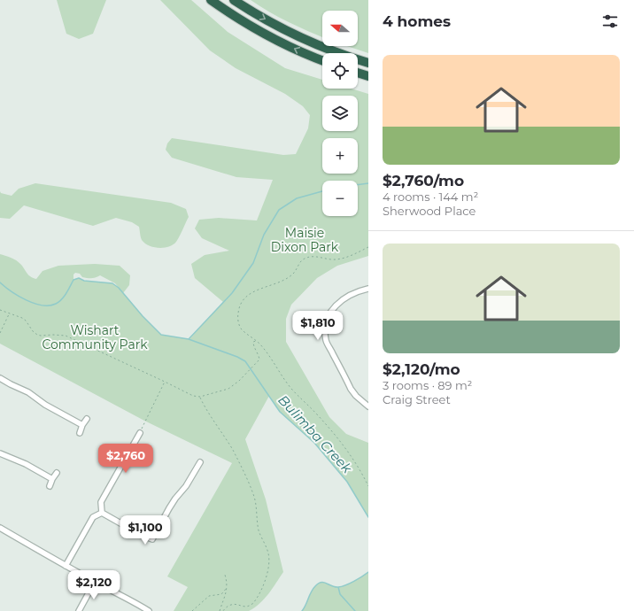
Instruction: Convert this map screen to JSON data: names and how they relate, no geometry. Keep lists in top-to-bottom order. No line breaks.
{"water":["Bulimba Creek"],"parks":["Maisie Dixon Park","Wishart Community Park"],"north":"left","page":{"heading":"4 homes","map_buttons":["+","−"],"list":[{"name":"$2,760/mo","note":"4 rooms · 144 m² · Sherwood Place"},{"name":"$2,120/mo","note":"3 rooms · 89 m² · Craig Street"}],"price":["$1,810","$2,760","$1,100","$2,120"]}}
